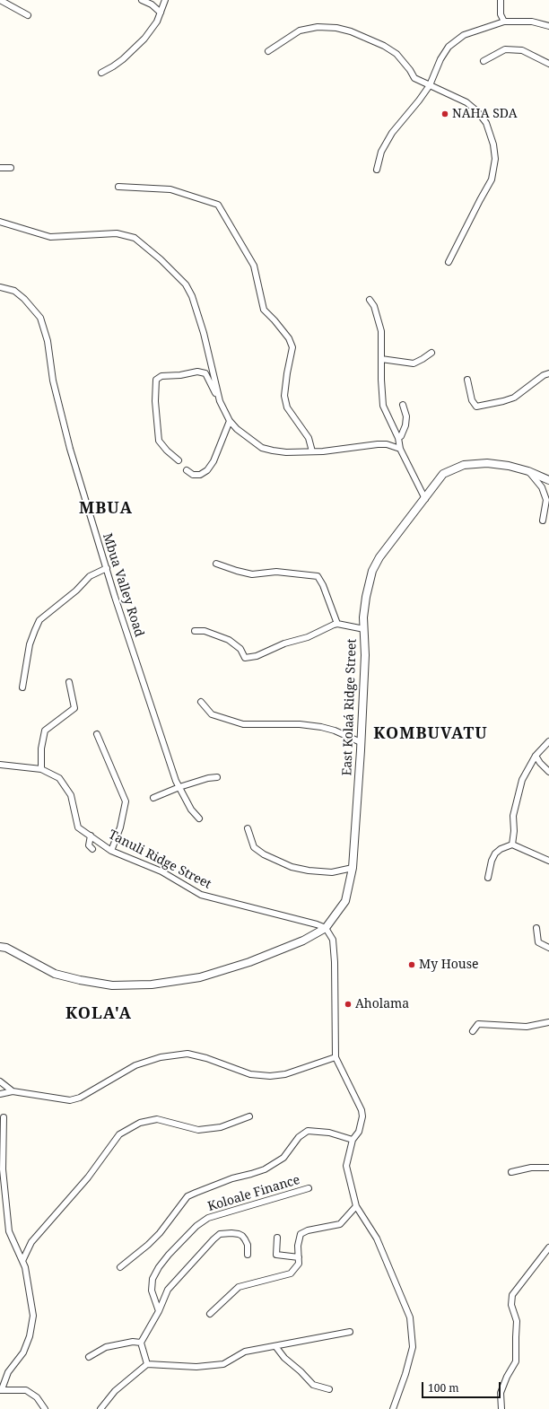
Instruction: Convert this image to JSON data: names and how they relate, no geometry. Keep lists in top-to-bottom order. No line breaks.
{"streets":{"street":["Mbua Valley Road","East Kolaá Ridge Street","Tanuli Ridge Street","Koloale Finance"]},"crossings":[["East Kolaá Ridge Street","Tanuli Ridge Street"]],"districts":["MBUA","KOMBUVATU","KOLA'A"],"places":["NAHA SDA","My House","Aholama"],"scale_bar":"100 m"}
